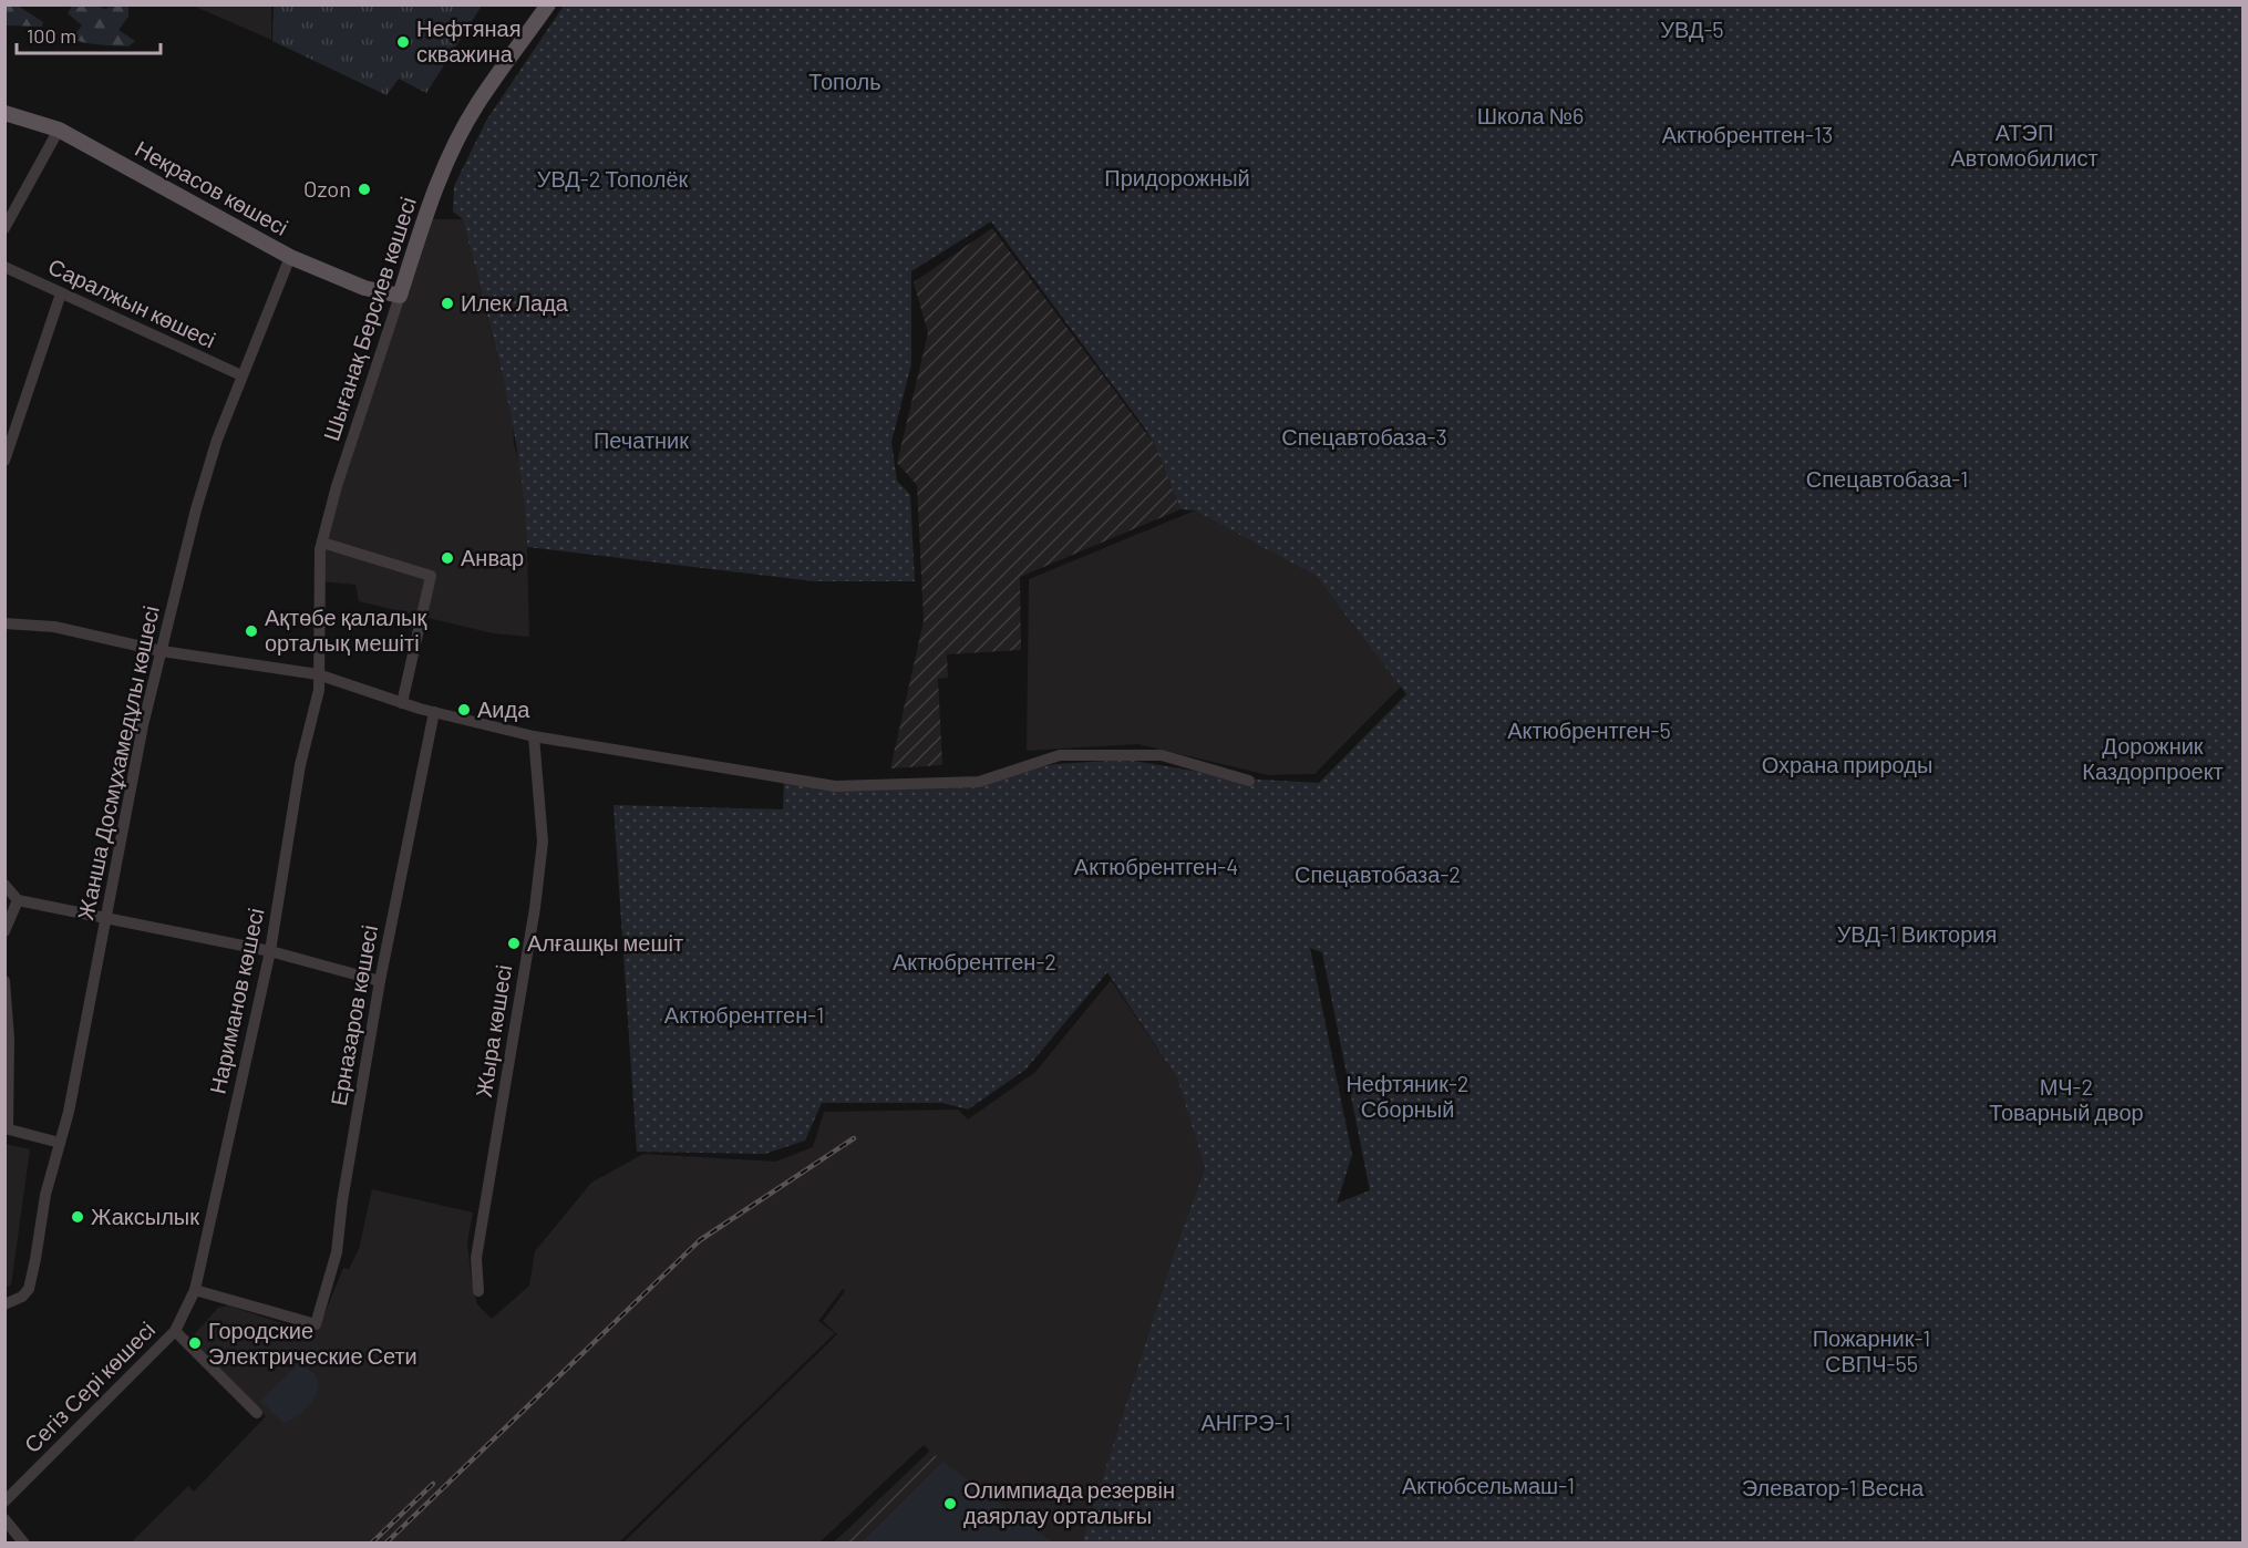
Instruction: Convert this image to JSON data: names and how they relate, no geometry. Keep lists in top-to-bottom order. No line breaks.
{"streets":{"main road":["Некрасов көшесі","Шығанақ Берсиев көшесі"],"street":["Саралжын көшесі","Жанша Досмұхамедұлы көшесі","Нариманов көшесі","Ерназаров көшесі","Жыра көшесі","Сегіз Сері көшесі"]},"crossings":[["Некрасов көшесі","Шығанақ Берсиев көшесі"],["Некрасов көшесі","Жанша Досмұхамедұлы көшесі"],["Саралжын көшесі","Жанша Досмұхамедұлы көшесі"],["Шығанақ Берсиев көшесі","Нариманов көшесі"],["Нариманов көшесі","Ерназаров көшесі"],["Нариманов көшесі","Сегіз Сері көшесі"]],"parks":["УВД-5","Тополь","Школа №6","АТЭП Автомобилист","Актюбрентген-13","Придорожный","УВД-2 Тополёк","Спецавтобаза-3","Печатник","Спецавтобаза-1","Актюбрентген-5","Дорожник Каздорпроект","Охрана природы","Актюбрентген-4","Спецавтобаза-2","УВД-1 Виктория","Актюбрентген-2","Актюбрентген-1","Нефтяник-2 Сборный","МЧ-2 Товарный двор","Пожарник-1 СВПЧ-55","АНГРЭ-1","Актюбсельмаш-1","Элеватор-1 Весна"],"places":["Нефтяная скважина","Ozon","Илек Лада","Анвар","Ақтөбе қалалық орталық мешіті","Аида","Алғашқы мешіт","Жаксылык","Городские Электрические Сети","Олимпиада резервін даярлау орталығы"],"scale_bar":"100 m"}
